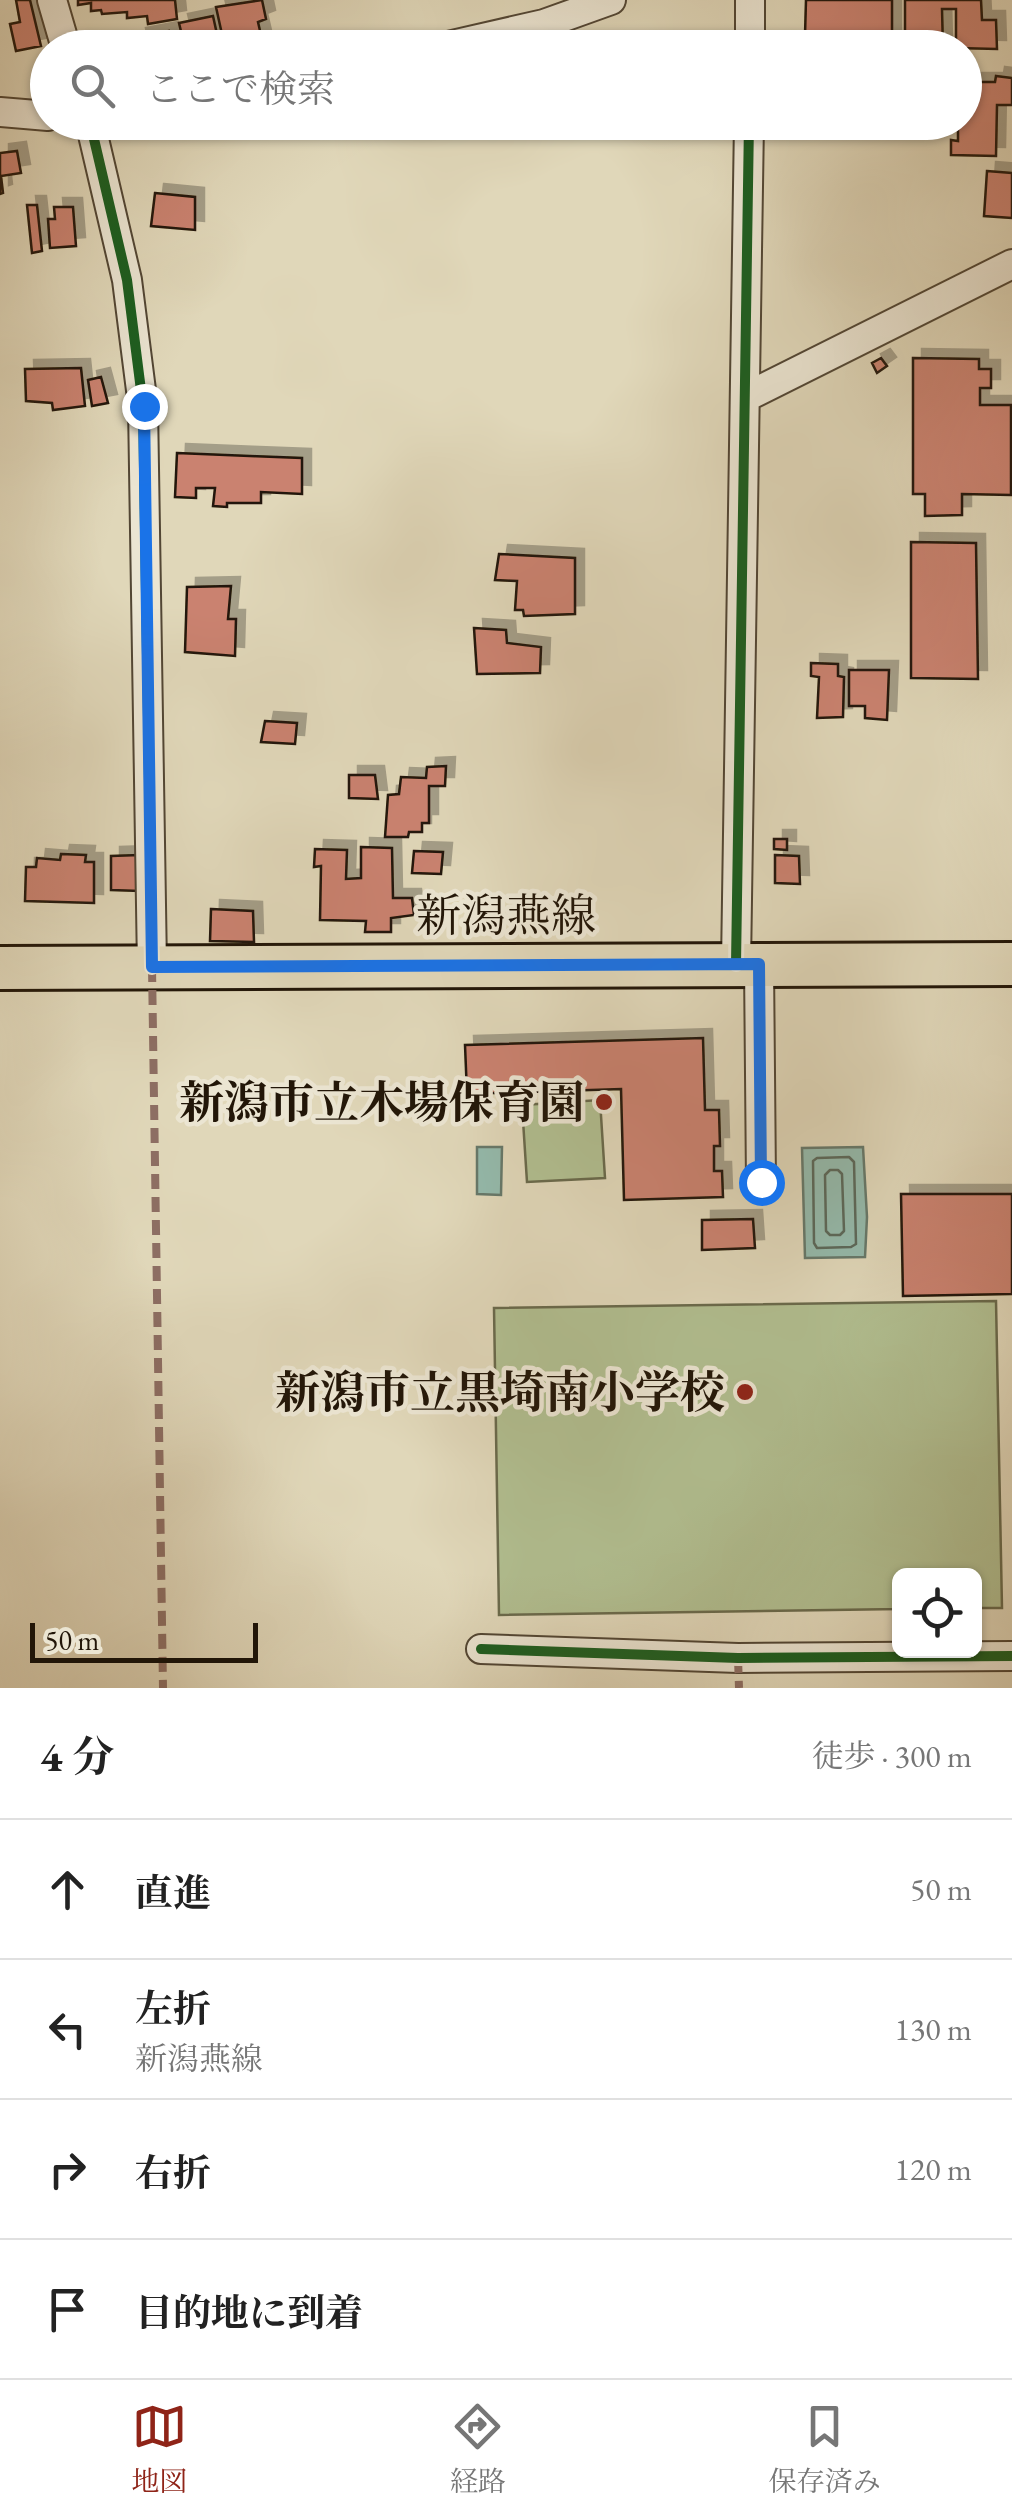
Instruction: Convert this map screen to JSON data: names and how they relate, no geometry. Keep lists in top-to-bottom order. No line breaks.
{"streets":{"main road":["新潟燕線"]},"places":["新潟市立木場保育園","新潟市立黒埼南小学校"],"scale_bar":"50 m","page":{"search":"ここで検索","scale":"50 m","heading":["4 分","徒歩 · 300 m"],"list":[["直進","50 m"],["左折","新潟燕線","130 m"],["右折","120 m"],"目的地に到着"],"nav":["地図","経路","保存済み"]}}
